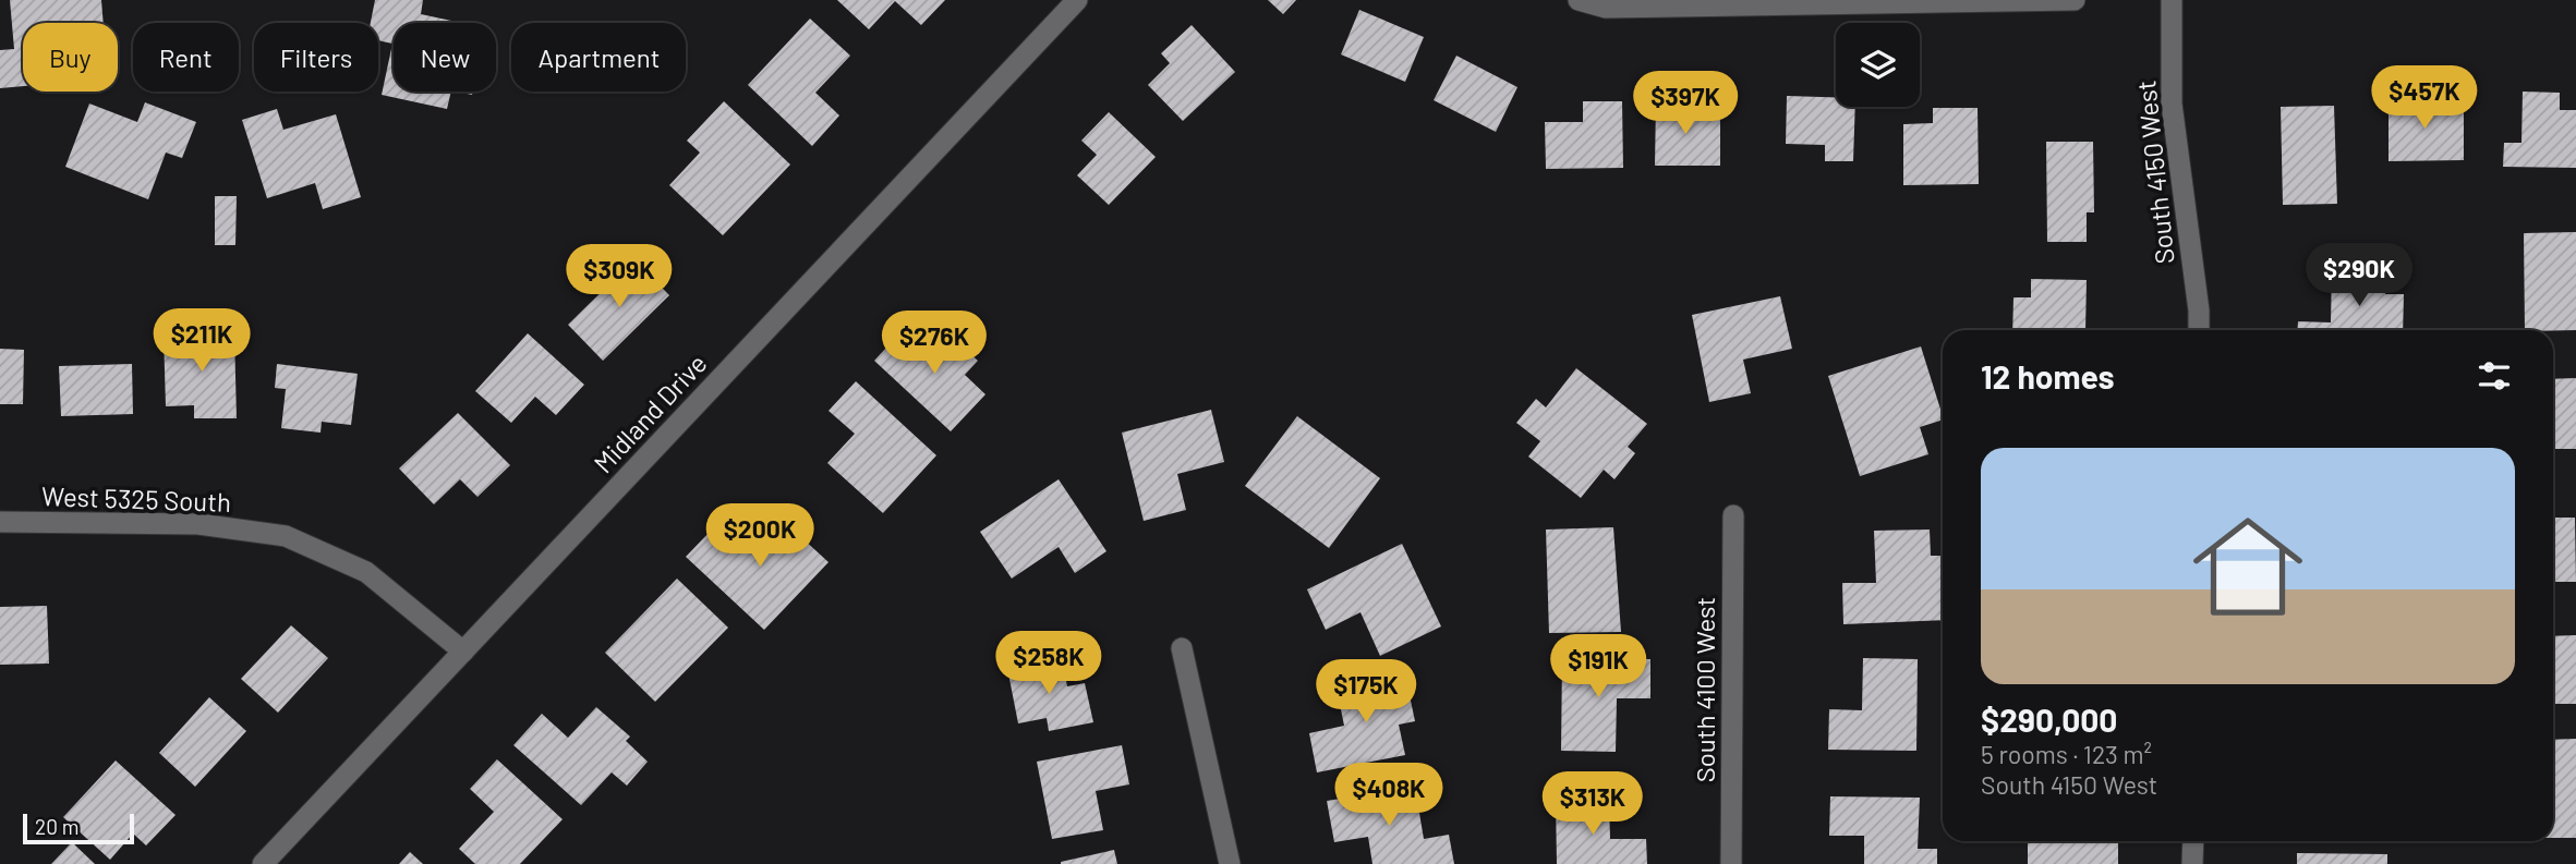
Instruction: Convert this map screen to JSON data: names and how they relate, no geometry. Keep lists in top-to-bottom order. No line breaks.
{"streets":{"street":["South 4150 West","Midland Drive","West 5325 South","South 4100 West"]},"crossings":[["Midland Drive","West 5325 South"]],"scale_bar":"20 m","page":{"chip":["Buy","Rent","Filters","New","Apartment"],"price":["$457K","$397K","$290K","$309K","$211K","$276K","$200K","$258K","$191K","$175K","$408K","$313K"],"heading":"12 homes","list":[{"name":"$290,000","note":"5 rooms · 123 m² · South 4150 West"}],"scale":"20 m"}}
